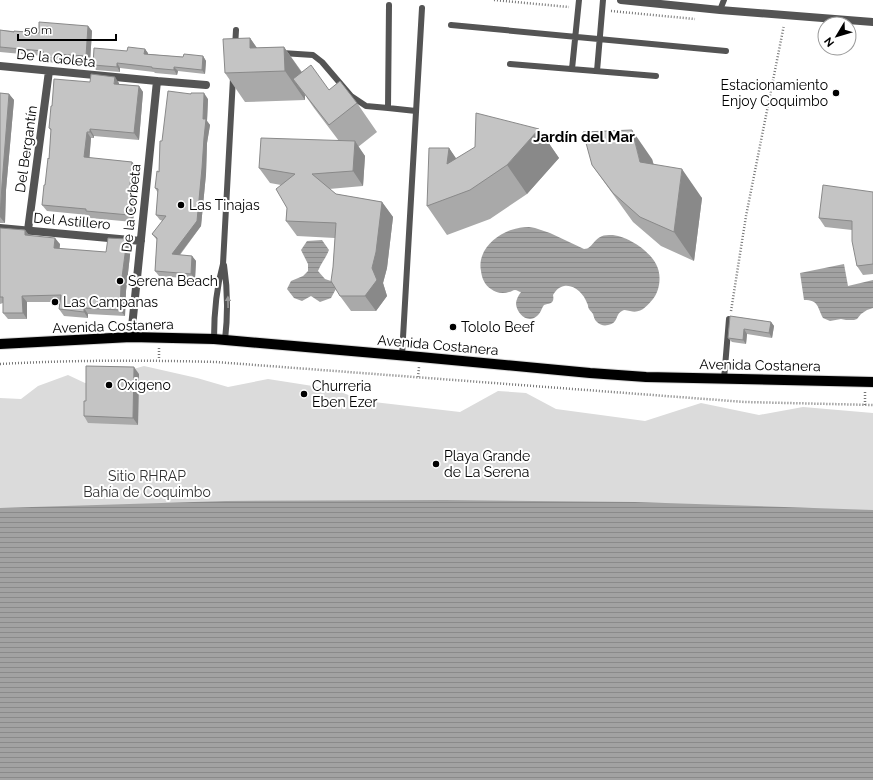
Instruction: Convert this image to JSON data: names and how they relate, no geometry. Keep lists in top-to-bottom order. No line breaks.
{"streets":{"main road":["Avenida Costanera"],"street":["De la Goleta","Del Bergantín","De la Corbeta","Del Astillero"]},"crossings":[["De la Goleta","Del Bergantín"],["De la Goleta","De la Corbeta"],["Del Bergantín","Del Astillero"],["De la Corbeta","Del Astillero"],["De la Corbeta","Avenida Costanera"]],"districts":["Jardín del Mar"],"parks":["Sitio RHRAP Bahía de Coquimbo"],"places":["Estacionamiento Enjoy Coquimbo","Las Tinajas","Serena Beach","Las Campanas","Tololo Beef","Oxigeno","Churreria Eben Ezer","Playa Grande de La Serena"],"scale_bar":"50 m","north":"bottom left"}
